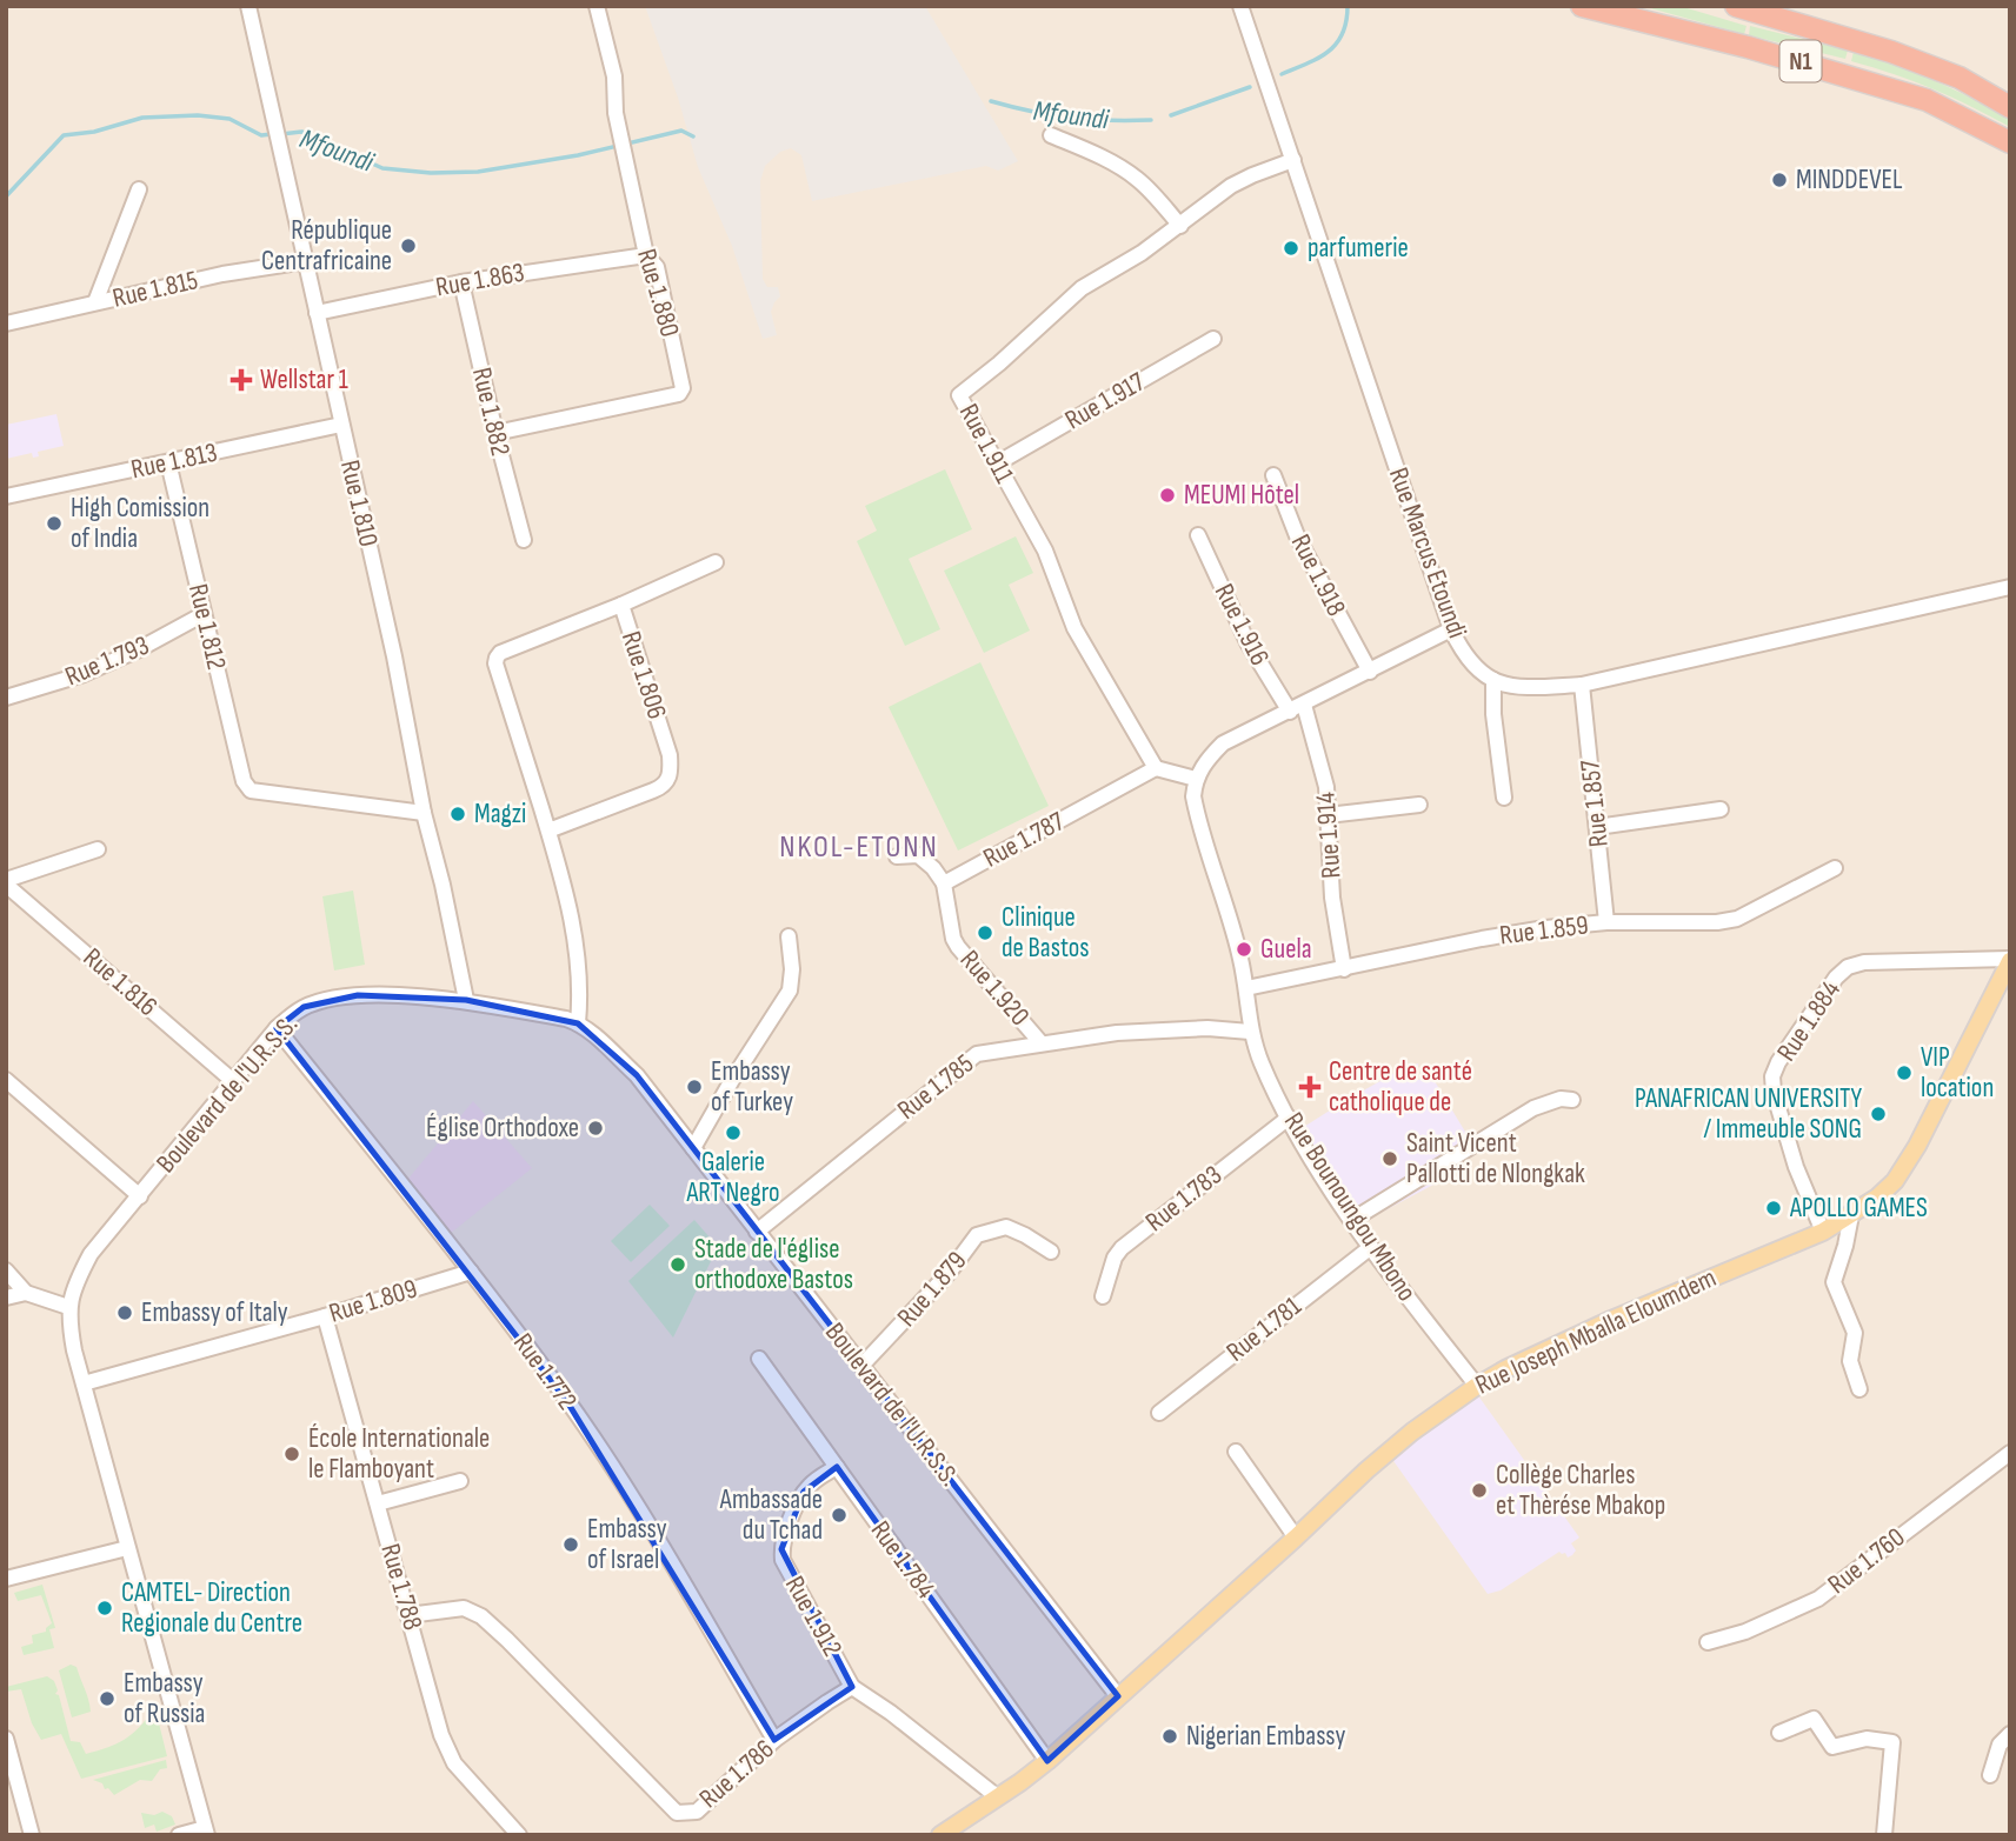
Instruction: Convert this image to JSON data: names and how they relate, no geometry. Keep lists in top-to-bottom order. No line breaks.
{"streets":{"highway":["N1"],"main road":["Rue Joseph Mballa Eloumdem"],"street":["Rue 1.863","Rue 1.815","Rue 1.880","Rue 1.917","Rue 1.882","Rue 1.911","Rue 1.813","Rue 1.810","Rue Marcus Etoundi","Rue 1.918","Rue 1.916","Rue 1.812","Rue 1.793","Rue 1.806","Rue 1.857","Rue 1.914","Rue 1.787","Rue 1.859","Rue 1.816","Rue 1.920","Rue 1.884","Rue 1.785","Boulevard de l'U.R.S.S.","Rue 1.783","Rue Bounoungou Mbono","Rue 1.879","Rue 1.809","Rue 1.781","Rue 1.772","Rue 1.784","Rue 1.760","Rue 1.788","Rue 1.912","Rue 1.786"]},"crossings":[["Rue 1.863","Rue 1.880"],["Rue 1.863","Rue 1.882"],["Rue 1.863","Rue 1.810"],["Rue 1.815","Rue 1.810"],["Rue 1.880","Rue 1.882"],["Rue 1.917","Rue 1.911"],["Rue 1.911","Rue Marcus Etoundi"],["Rue 1.911","Rue 1.787"],["Rue 1.813","Rue 1.810"],["Rue 1.813","Rue 1.812"],["Rue 1.810","Rue 1.812"],["Rue 1.810","Boulevard de l'U.R.S.S."],["Rue 1.916","Rue 1.914"],["Rue 1.812","Rue 1.793"],["Rue 1.806","Boulevard de l'U.R.S.S."],["Rue 1.857","Rue 1.859"],["Rue 1.914","Rue 1.859"],["Rue 1.787","Rue 1.920"],["Rue 1.859","Rue Bounoungou Mbono"],["Rue 1.816","Boulevard de l'U.R.S.S."],["Rue 1.920","Rue 1.785"],["Rue 1.884","Rue Joseph Mballa Eloumdem"],["Rue 1.785","Boulevard de l'U.R.S.S."],["Rue 1.785","Rue Bounoungou Mbono"],["Boulevard de l'U.R.S.S.","Rue 1.879"],["Boulevard de l'U.R.S.S.","Rue 1.809"],["Boulevard de l'U.R.S.S.","Rue Joseph Mballa Eloumdem"],["Boulevard de l'U.R.S.S.","Rue 1.772"],["Rue 1.783","Rue Bounoungou Mbono"],["Rue Bounoungou Mbono","Rue 1.781"],["Rue Bounoungou Mbono","Rue Joseph Mballa Eloumdem"],["Rue 1.809","Rue 1.772"],["Rue 1.809","Rue 1.788"],["Rue Joseph Mballa Eloumdem","Rue 1.784"],["Rue 1.772","Rue 1.786"],["Rue 1.784","Rue 1.912"],["Rue 1.788","Rue 1.786"],["Rue 1.912","Rue 1.786"]],"districts":["NKOL-ETONN"],"water":["Mfoundi"],"places":{"other":["MINDDEVEL","République Centrafricaine","parfumerie","MEUMI Hôtel","High Comission of India","Magzi","Clinique de Bastos","Guela","VIP location","Embassy of Turkey","PANAFRICAN UNIVERSITY / Immeuble SONG","Église Orthodoxe","Galerie ART Negro","Saint Vicent Pallotti de Nlongkak","APOLLO GAMES","Stade de l'église orthodoxe Bastos","Embassy of Italy","École Internationale le Flamboyant","Collège Charles et Thèrése Mbakop","Ambassade du Tchad","Embassy of Israel","CAMTEL- Direction Regionale du Centre","Embassy of Russia","Nigerian Embassy"],"health":["Wellstar 1","Centre de santé catholique de"]}}
